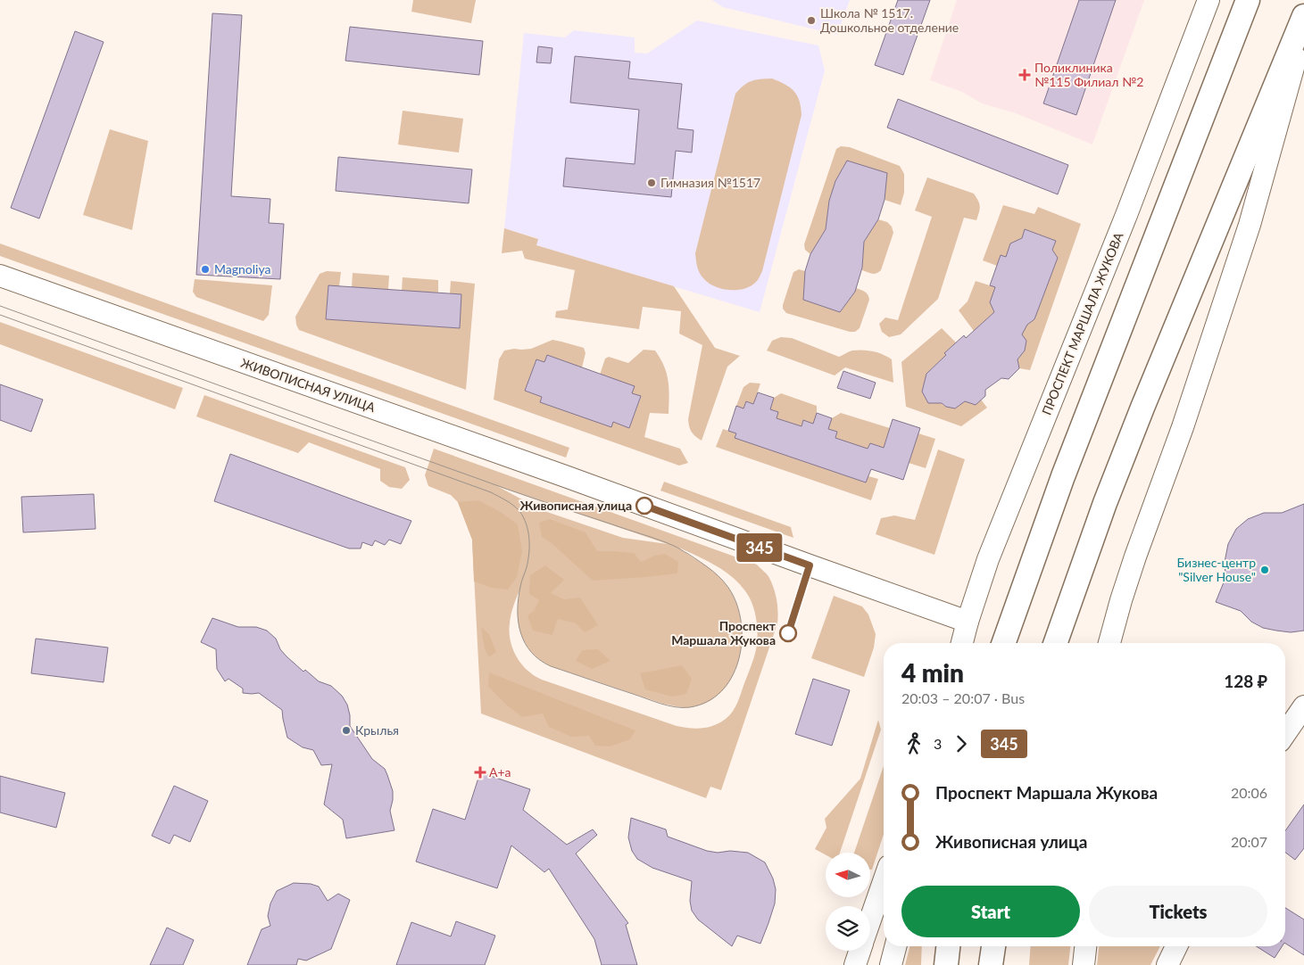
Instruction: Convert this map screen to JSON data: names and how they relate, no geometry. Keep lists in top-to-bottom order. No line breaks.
{"streets":{"main road":["ПРОСПЕКТ МАРШАЛА ЖУКОВА","ЖИВОПИСНАЯ УЛИЦА"]},"crossings":[["ПРОСПЕКТ МАРШАЛА ЖУКОВА","ЖИВОПИСНАЯ УЛИЦА"]],"places":{"other":["Школа № 1517. Дошкольное отделение","Гимназия №1517","Magnoliya","Живописная улица","Бизнес-центр \"Silver House\"","Проспект Маршала Жукова","Крылья"],"health":["Поликлиника №115 Филиал №2","А+а"]},"lines":["bus line 345"],"north":"left","page":{"on_map":"345","heading":["4 min","20:03 – 20:07 · Bus","128 ₽"],"legs":["3","345"],"list":[{"name":"Проспект Маршала Жукова","value":"20:06"},{"name":"Живописная улица","value":"20:07"}],"buttons":["Start","Tickets"]}}
